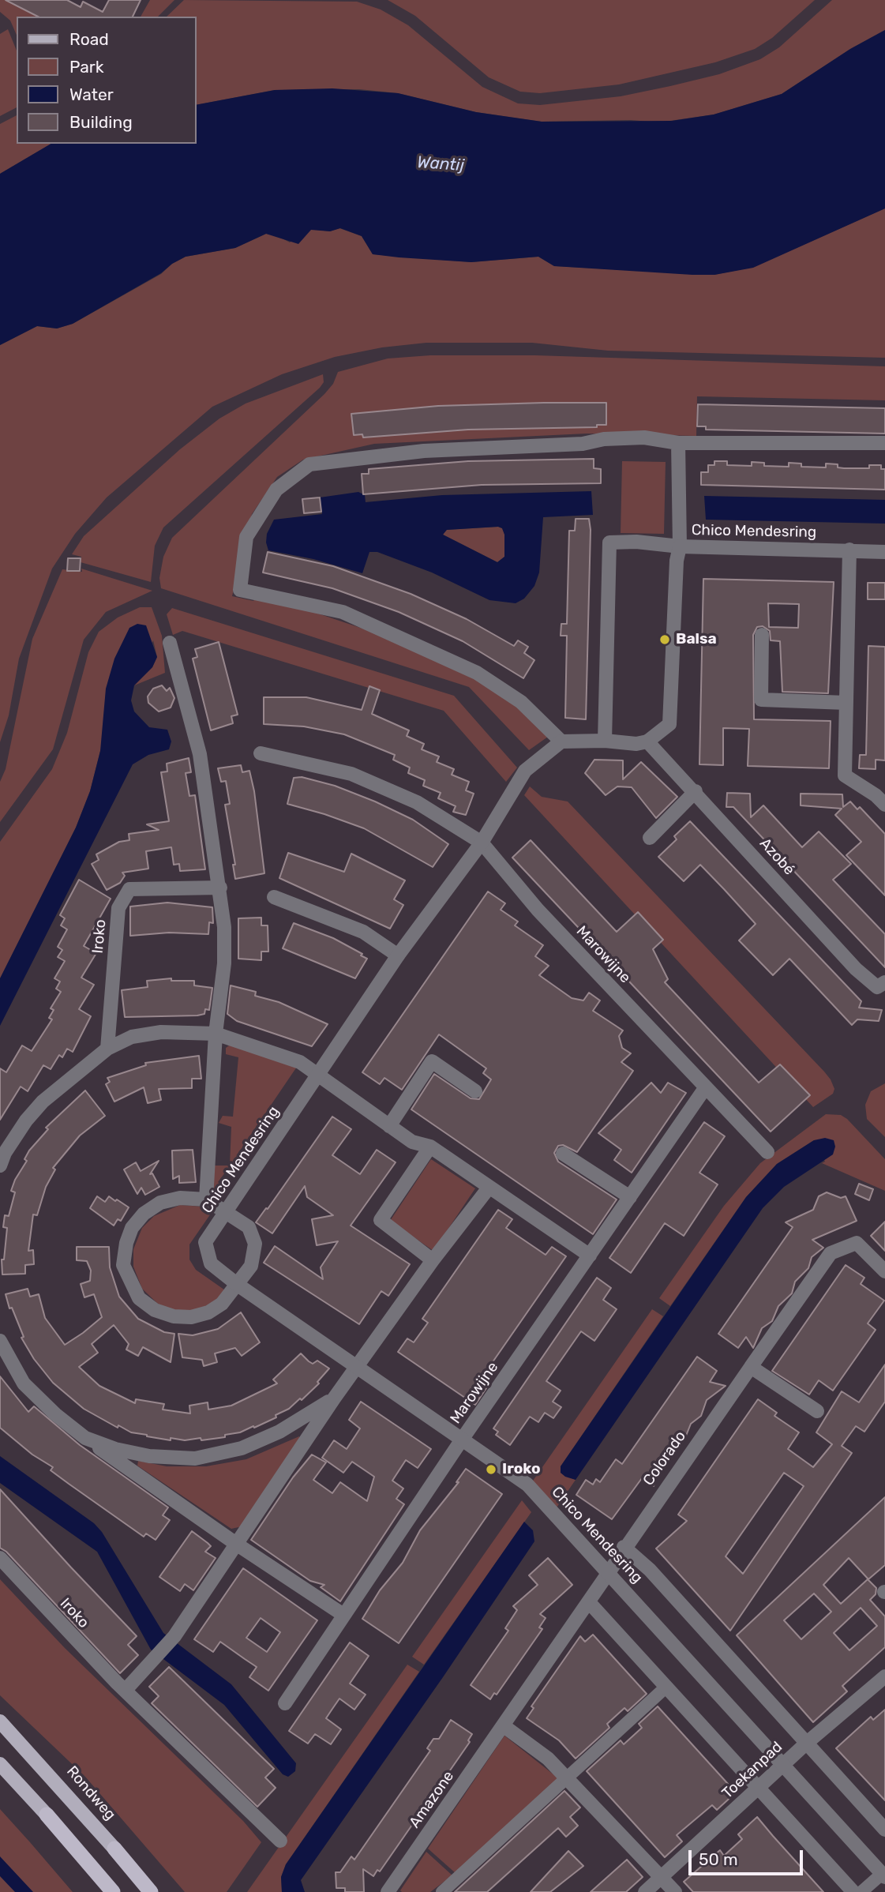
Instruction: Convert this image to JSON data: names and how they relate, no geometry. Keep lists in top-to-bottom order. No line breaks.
{"streets":{"highway":["Rondweg"],"street":["Chico Mendesring","Azobé","Iroko","Marowijne","Colorado","Toekanpad","Amazone"]},"crossings":[["Chico Mendesring","Azobé"],["Chico Mendesring","Marowijne"],["Chico Mendesring","Colorado"],["Chico Mendesring","Toekanpad"],["Chico Mendesring","Amazone"],["Colorado","Amazone"]],"water":["Wantij"],"places":["Balsa","Iroko"],"legend":["Road","Park","Water","Building"],"scale_bar":"50 m"}
